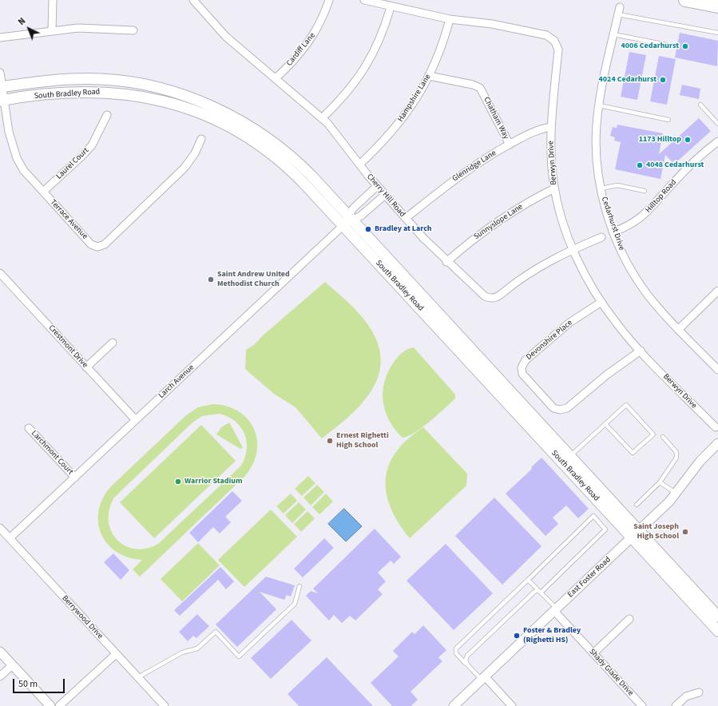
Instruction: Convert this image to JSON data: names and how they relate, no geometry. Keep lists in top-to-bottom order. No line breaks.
{"streets":{"main road":["South Bradley Road"],"street":["Cardiff Lane","Hampshire Lane","Chatham Way","Berwyn Drive","Laurel Court","Glenridge Lane","Cherry Hill Road","Hilltop Road","Terrace Avenue","Sunnyslope Lane","Cedarhurst Drive","Devonshire Place","Crestmont Drive","Larch Avenue","Larchmont Court","East Foster Road","Berrywood Drive","Shady Glade Drive"]},"crossings":[["Cardiff Lane","Cherry Hill Road"],["South Bradley Road","Terrace Avenue"],["South Bradley Road","Larch Avenue"],["South Bradley Road","East Foster Road"],["Hampshire Lane","Chatham Way"],["Hampshire Lane","Berwyn Drive"],["Hampshire Lane","Cherry Hill Road"],["Chatham Way","Glenridge Lane"],["Berwyn Drive","Glenridge Lane"],["Berwyn Drive","Cherry Hill Road"],["Berwyn Drive","Sunnyslope Lane"],["Berwyn Drive","Devonshire Place"],["Laurel Court","Terrace Avenue"],["Glenridge Lane","Cherry Hill Road"],["Cherry Hill Road","Sunnyslope Lane"],["Hilltop Road","Cedarhurst Drive"],["Crestmont Drive","Larch Avenue"],["Larch Avenue","Larchmont Court"],["Larch Avenue","Berrywood Drive"],["East Foster Road","Shady Glade Drive"]],"places":["4006 Cedarhurst","4024 Cedarhurst","1173 Hilltop","4048 Cedarhurst","Bradley at Larch","Saint Andrew United Methodist Church","Ernest Righetti High School","Warrior Stadium","Saint Joseph High School","Foster & Bradley (Righetti HS)"],"scale_bar":"50 m","north":"top left"}
